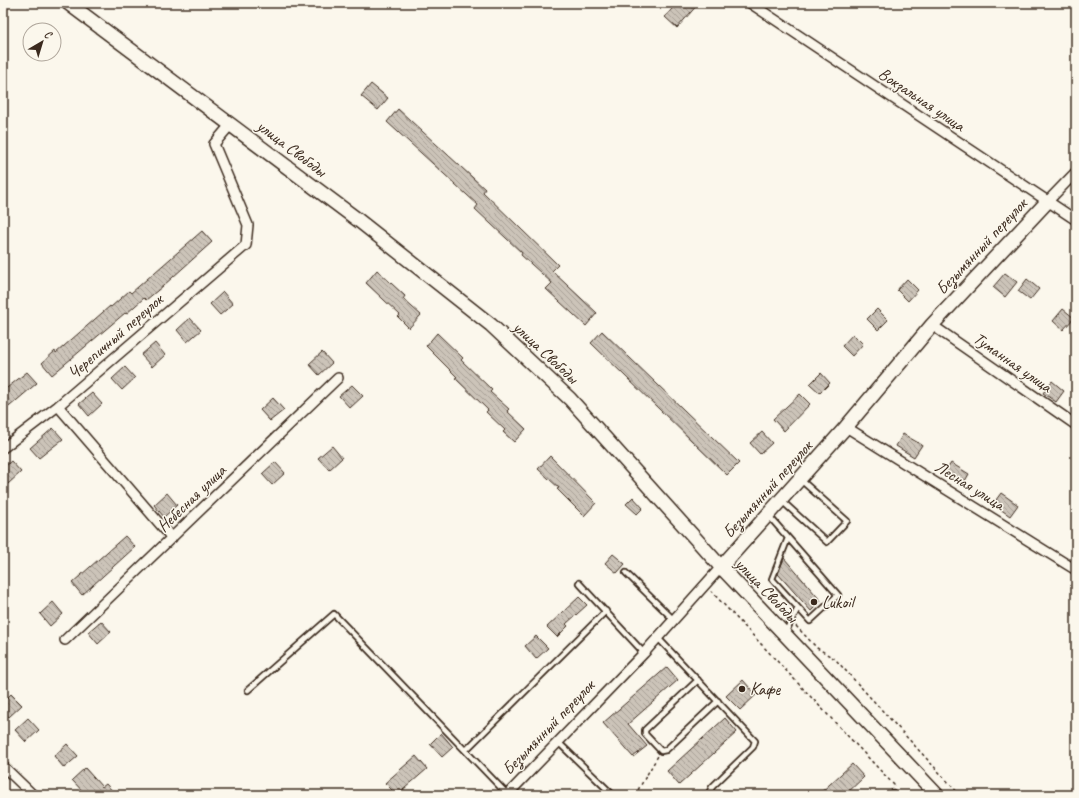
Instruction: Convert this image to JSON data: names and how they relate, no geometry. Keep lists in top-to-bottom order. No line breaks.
{"streets":{"main road":["улица Свободы","Безымянный переулок"],"street":["Вокзальная улица","Черепичный переулок","Туманная улица","Лесная улица","Небесная улица"]},"crossings":[["Вокзальная улица","Безымянный переулок"],["улица Свободы","Безымянный переулок"],["улица Свободы","Черепичный переулок"],["Безымянный переулок","Туманная улица"],["Безымянный переулок","Лесная улица"]],"places":["Lukoil","Кафе"],"north":"top right"}
